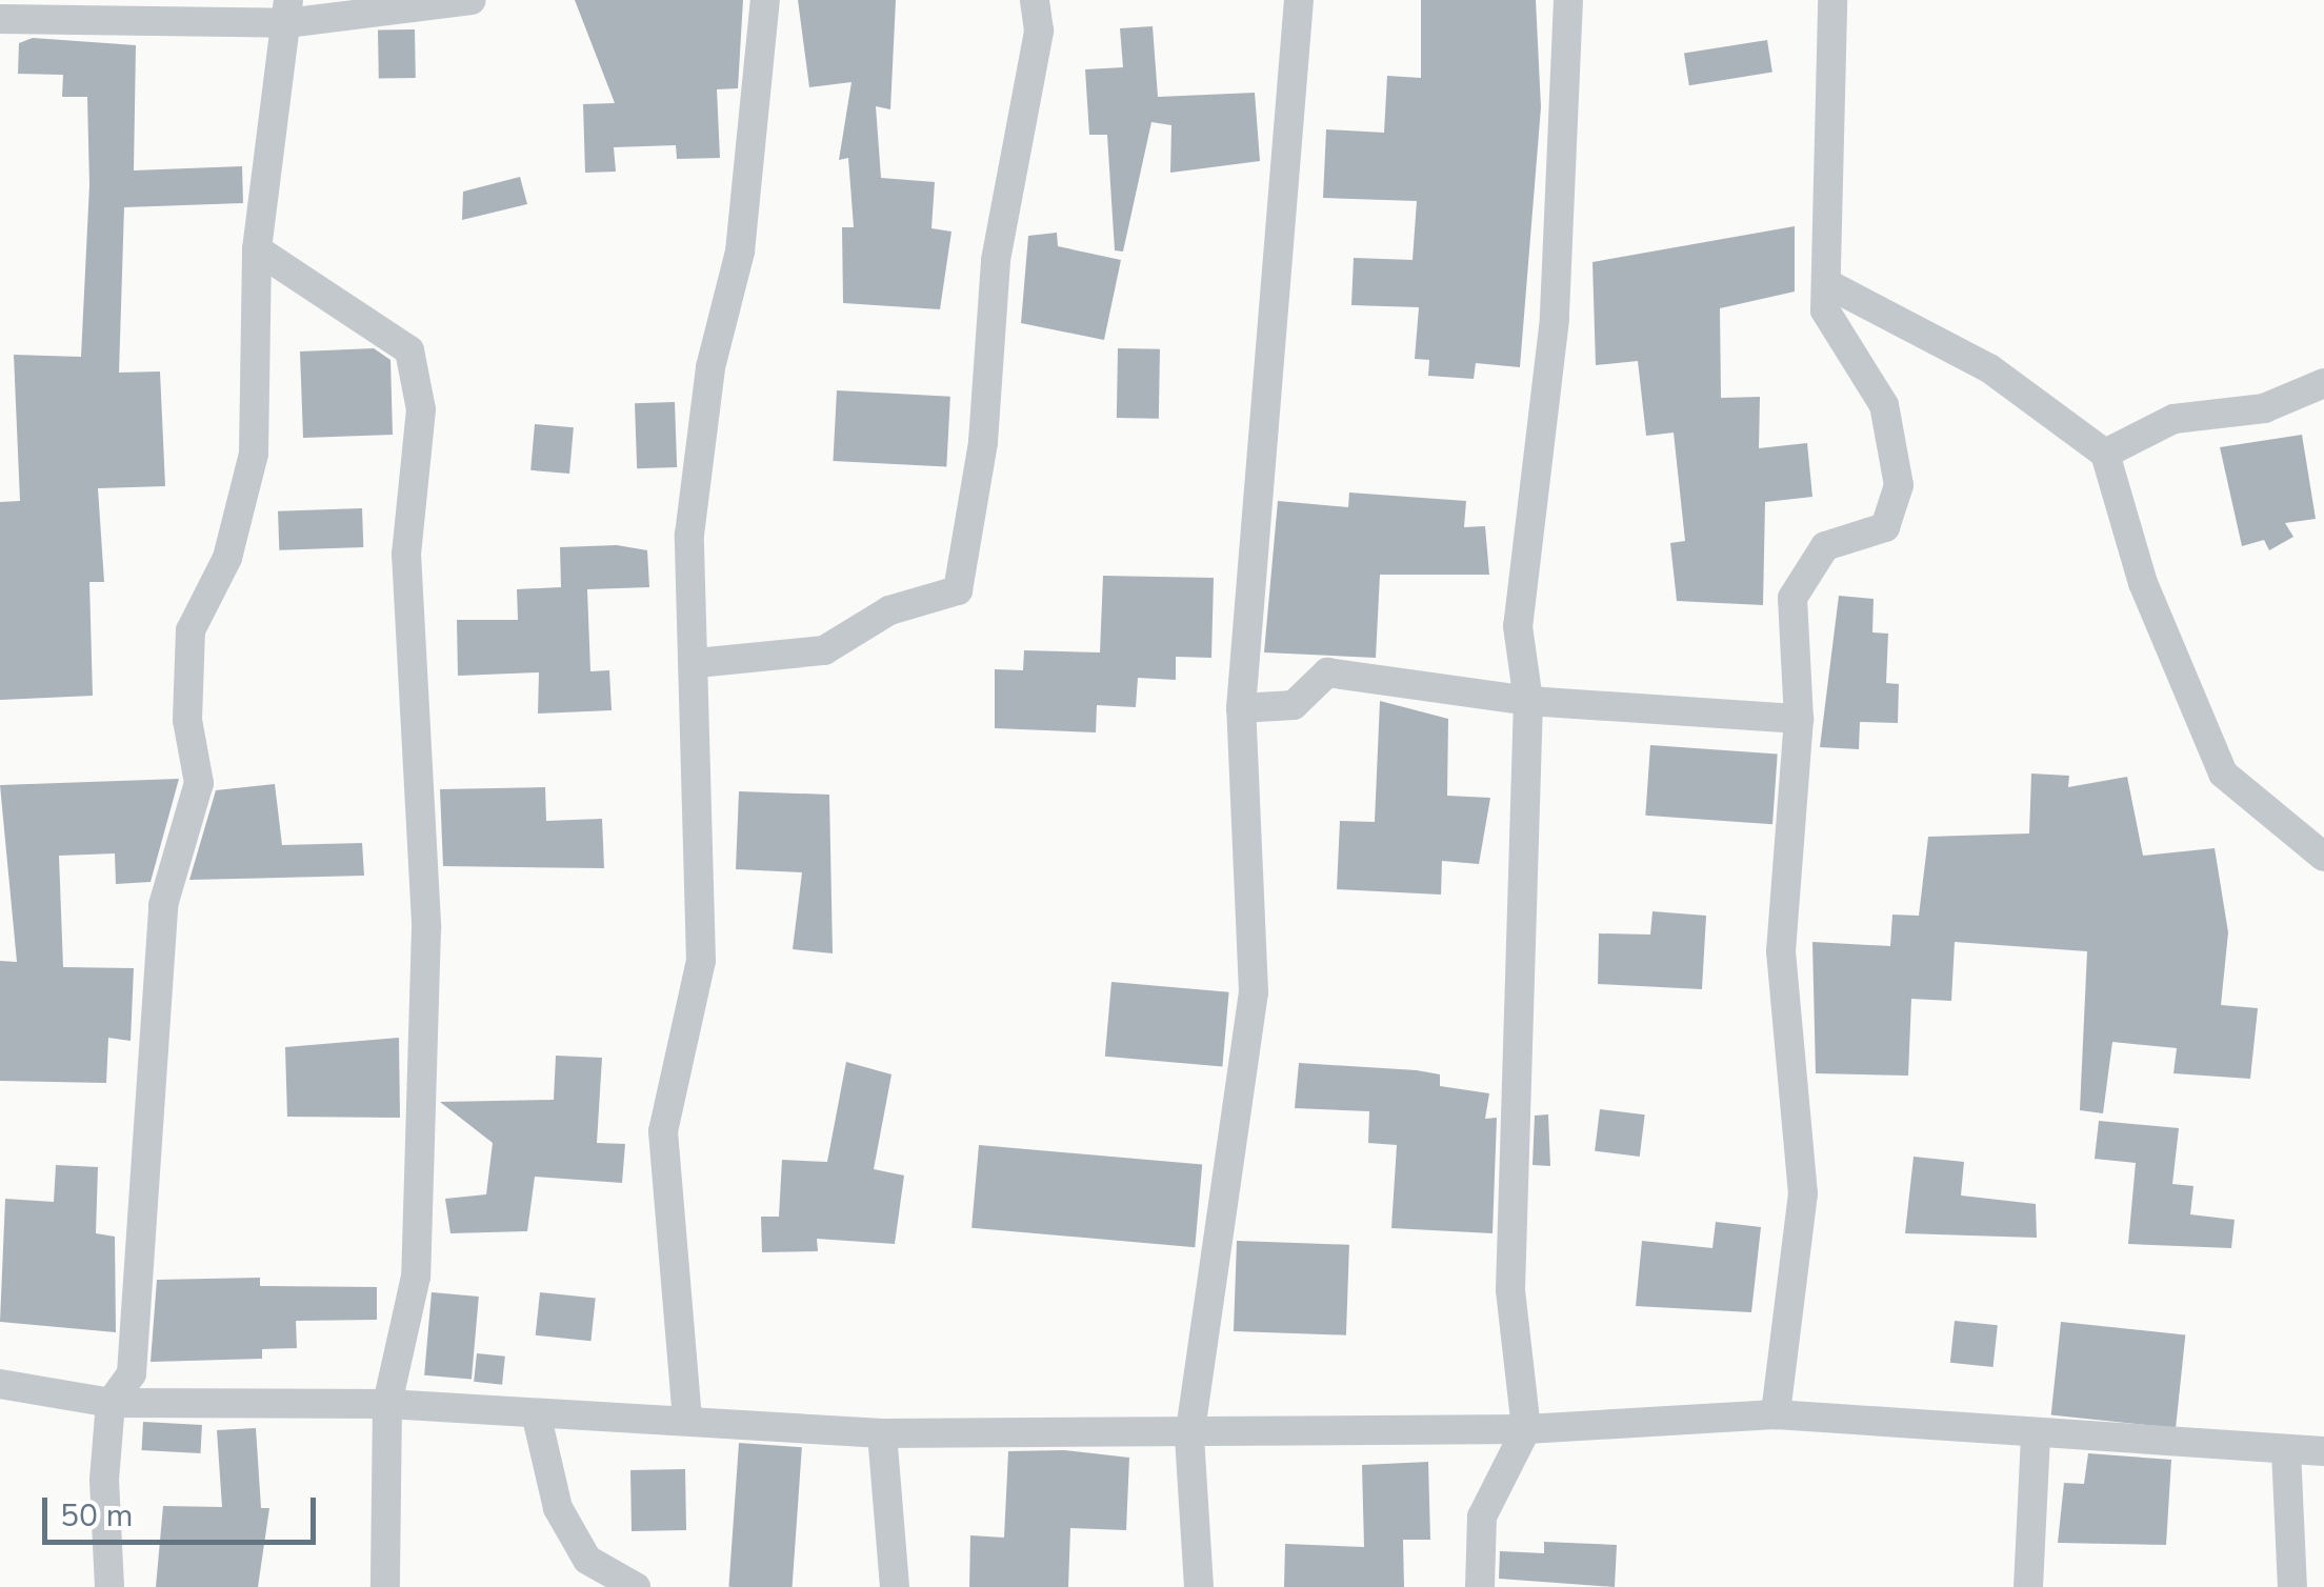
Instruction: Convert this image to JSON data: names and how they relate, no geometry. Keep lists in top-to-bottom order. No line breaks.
{"scale_bar":"50 m"}
